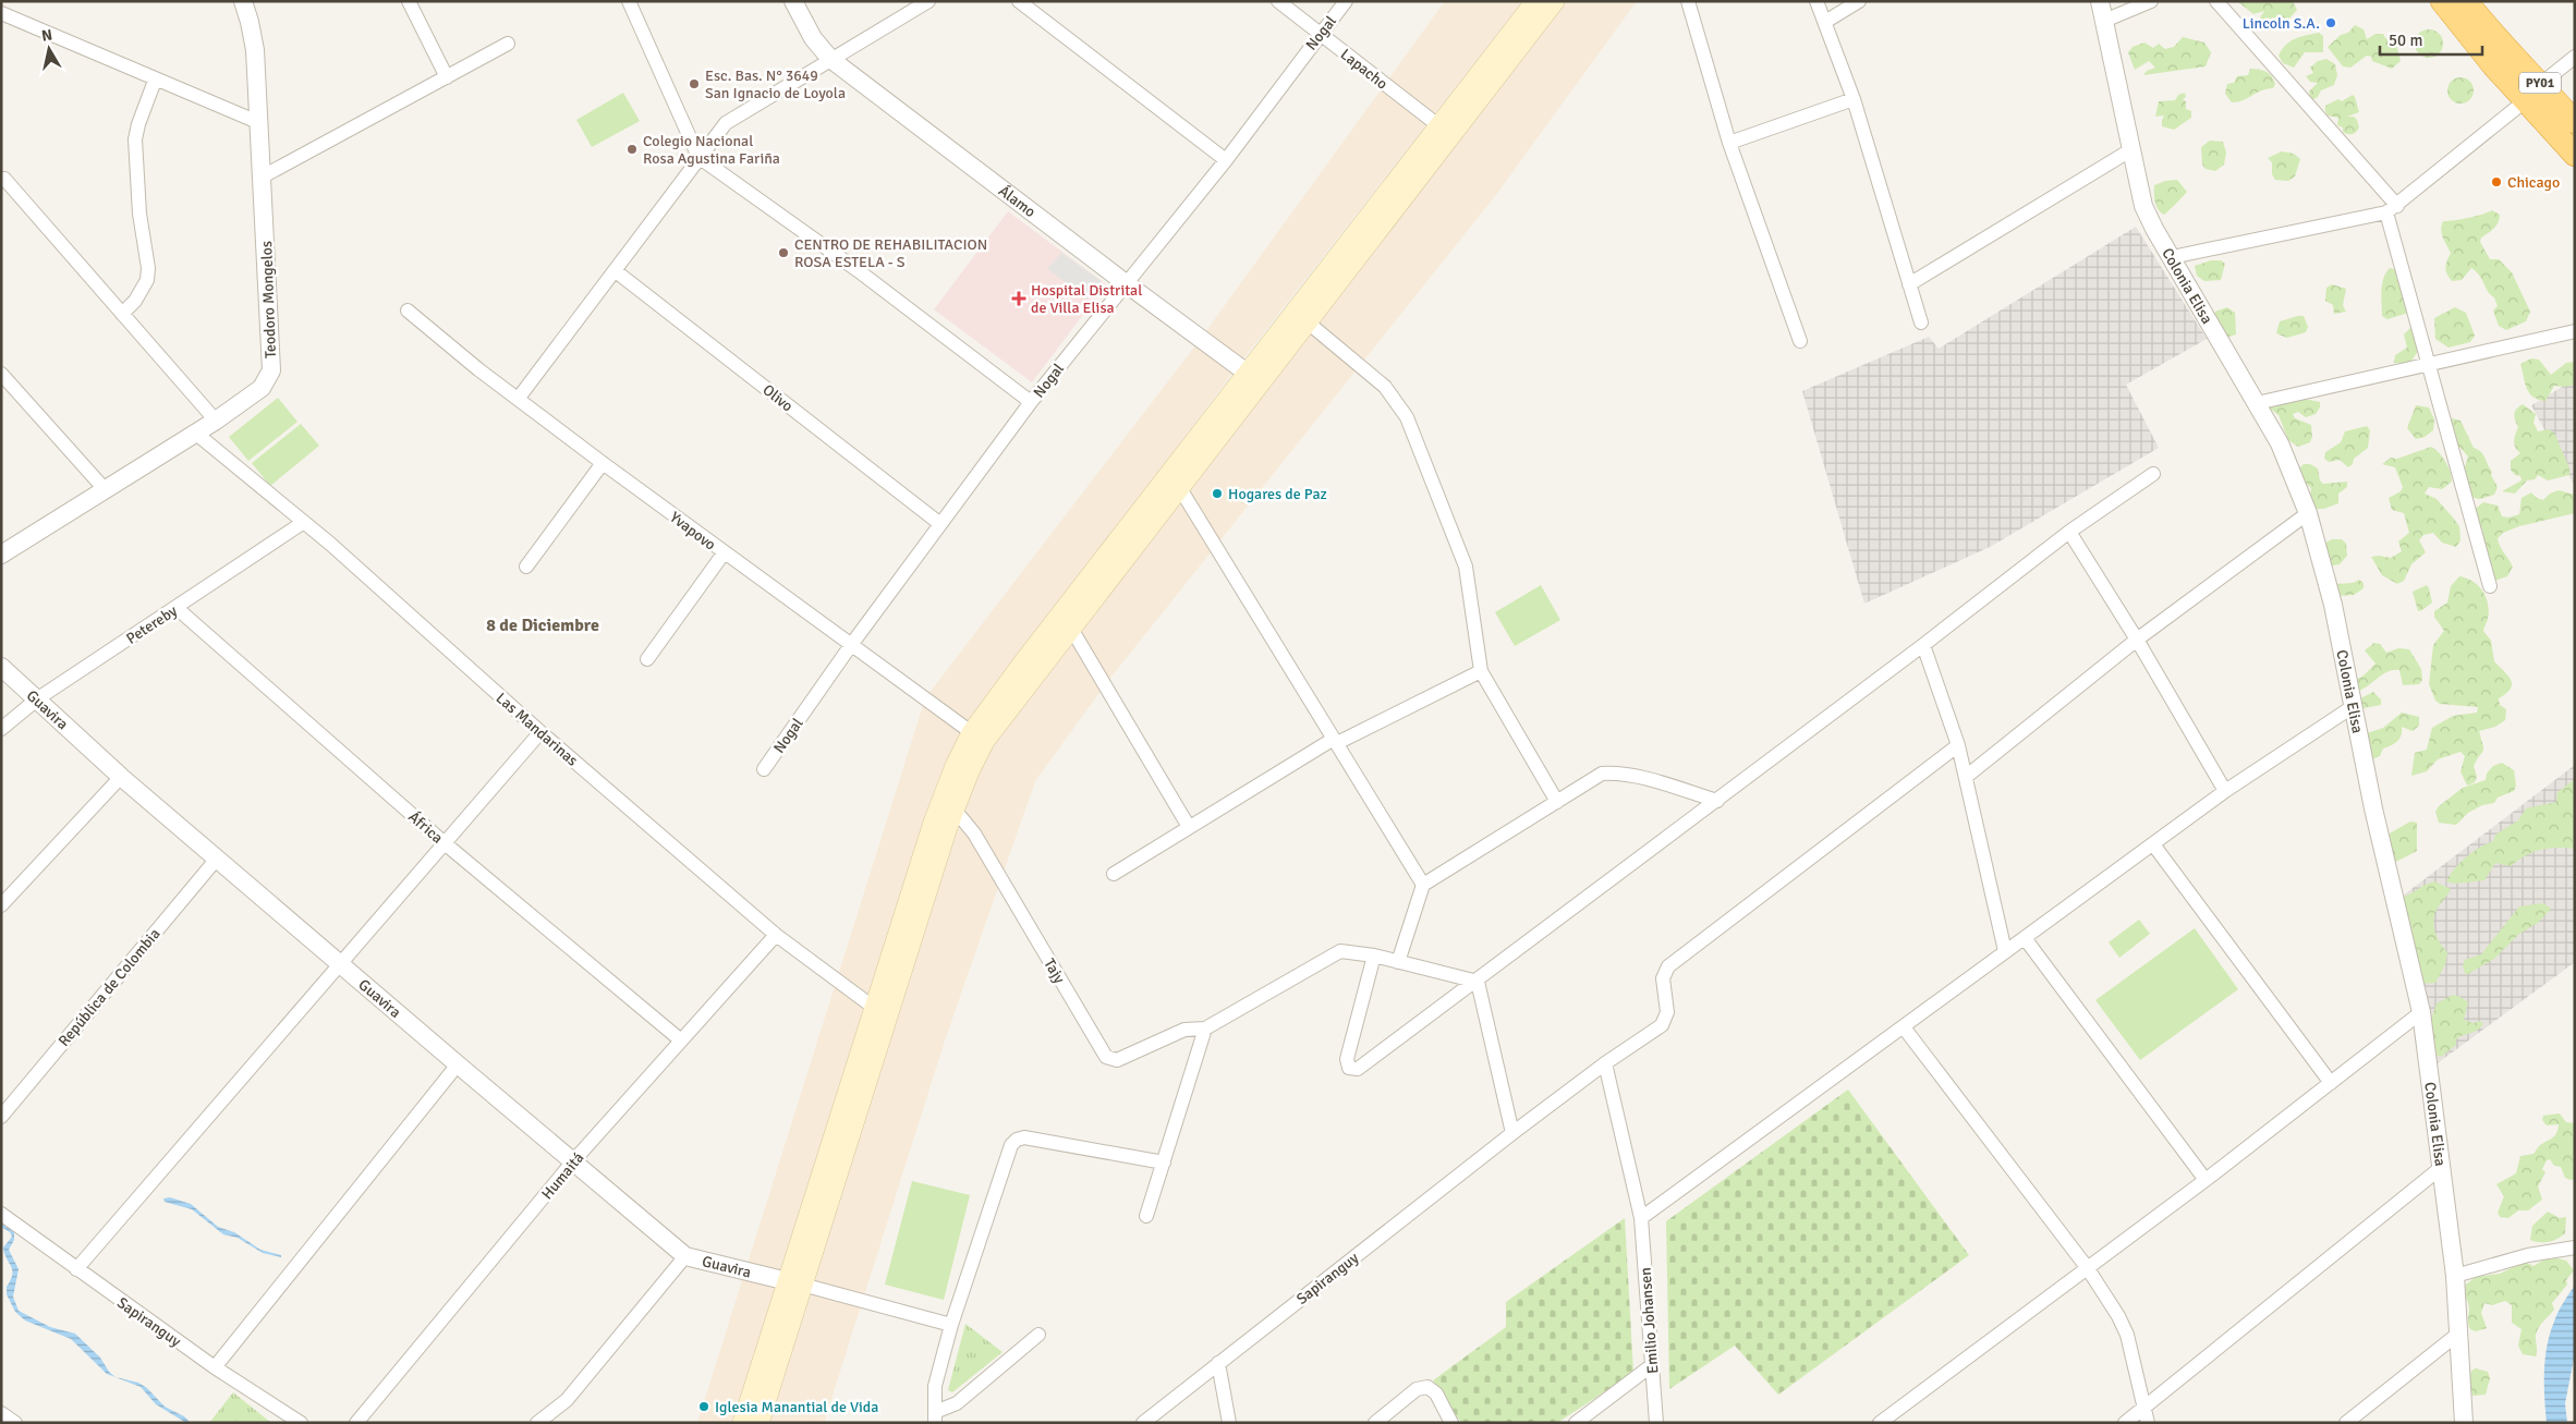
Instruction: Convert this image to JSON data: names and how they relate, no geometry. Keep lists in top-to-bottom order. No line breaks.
{"streets":{"highway":["PY01"],"street":["Nogal","Lapacho","Álamo","Colonia Elisa","Teodoro Mongelos","Olivo","Yvapovo","Petereby","Guavira","Las Mandarinas","África","Tajy","República de Colombia","Humaitá","Sapiranguy","Emilio Johansen"]},"crossings":[["Nogal","Lapacho"],["Nogal","Álamo"],["Nogal","Olivo"],["Nogal","Yvapovo"],["Teodoro Mongelos","Las Mandarinas"],["Petereby","Guavira"],["Petereby","Las Mandarinas"],["Petereby","África"],["Guavira","República de Colombia"],["Guavira","Humaitá"],["Las Mandarinas","Humaitá"],["África","Humaitá"],["Sapiranguy","Emilio Johansen"]],"districts":["8 de Diciembre"],"places":{"other":["Lincoln S.A.","Esc. Bas. N° 3649 San Ignacio de Loyola","Colegio Nacional Rosa Agustina Fariña","Chicago","CENTRO DE REHABILITACION ROSA ESTELA - S","Hogares de Paz","Iglesia Manantial de Vida"],"health":["Hospital Distrital de Villa Elisa"]},"scale_bar":"50 m","north":"top"}
